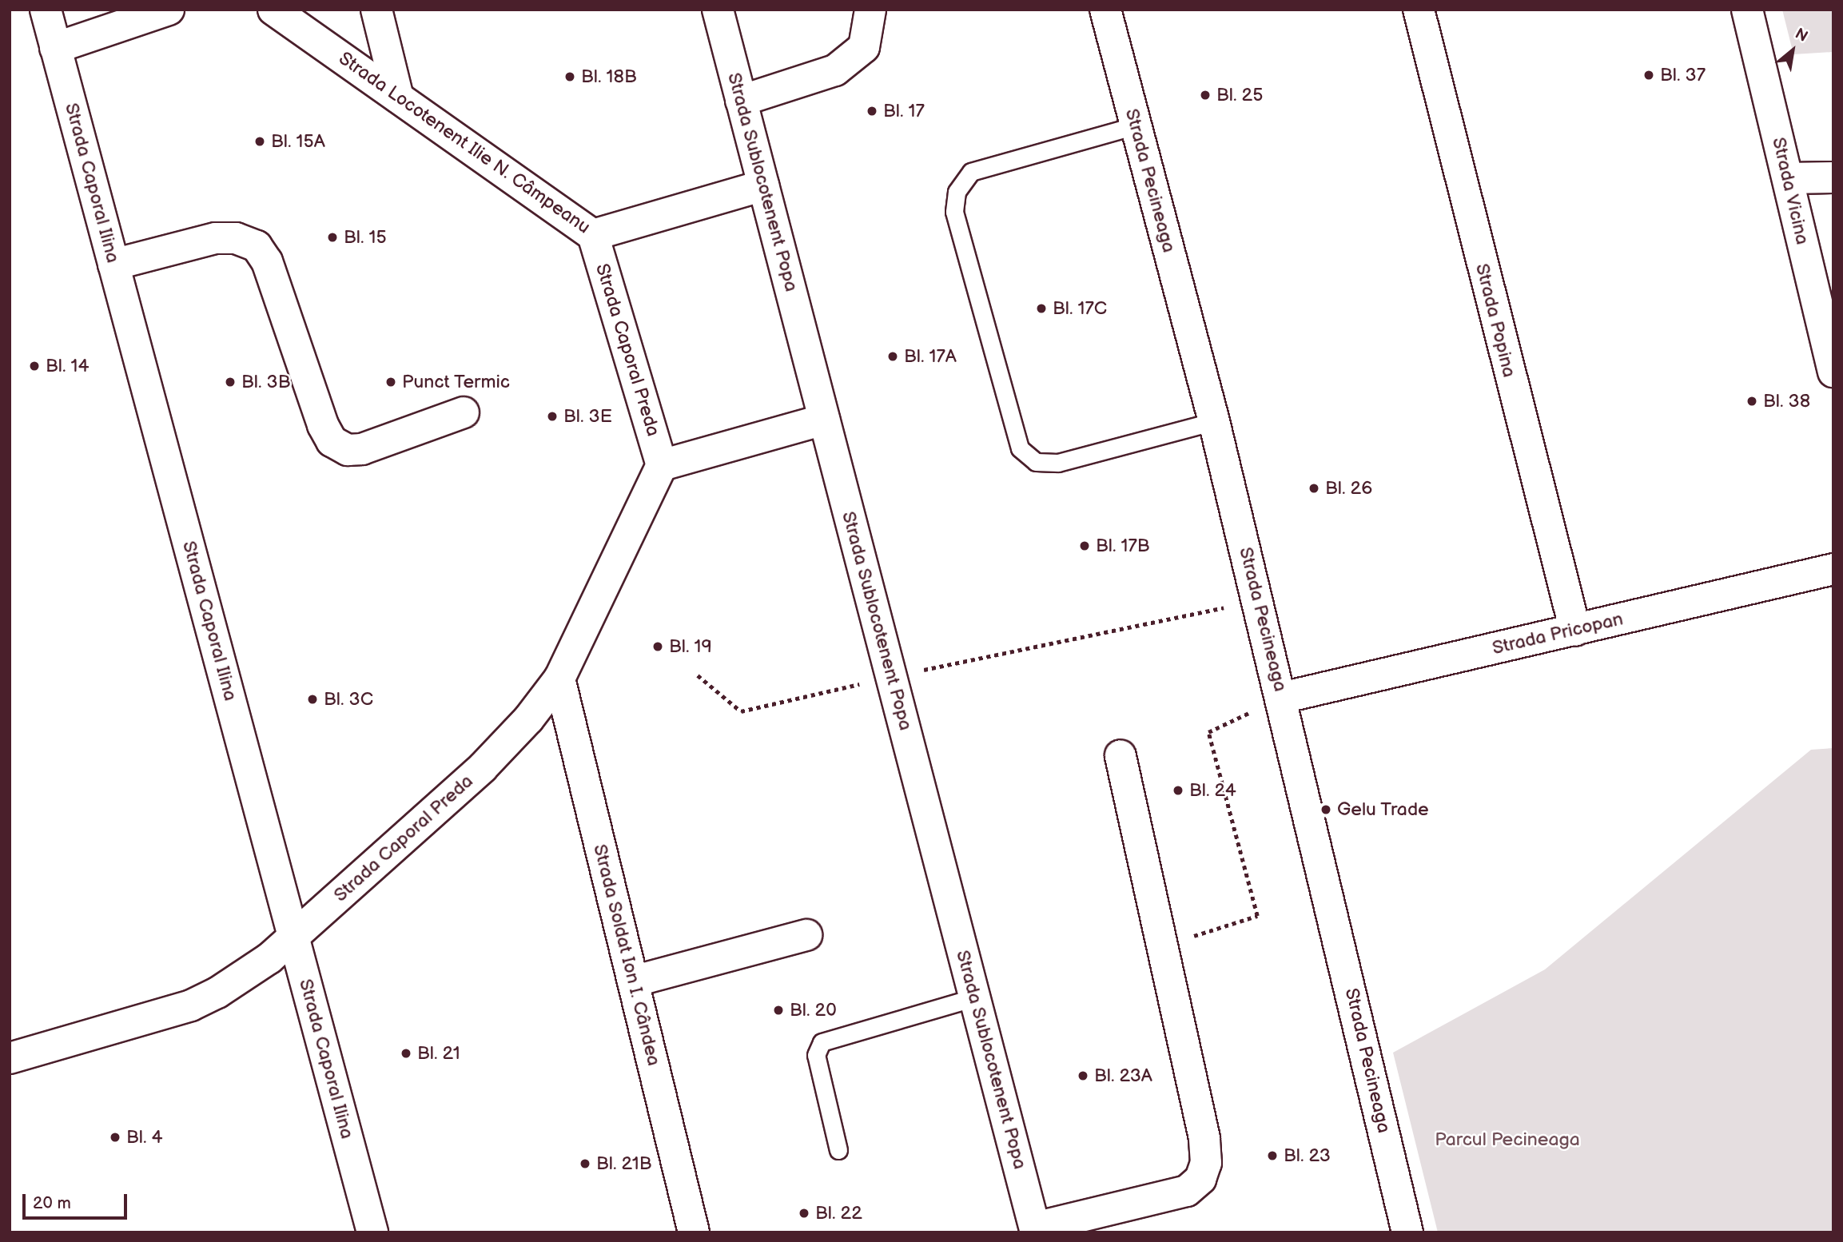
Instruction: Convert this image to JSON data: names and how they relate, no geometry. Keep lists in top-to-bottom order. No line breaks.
{"streets":{"street":["Strada Locotenent Ilie N. Câmpeanu","Strada Pecineaga","Strada Sublocotenent Popa","Strada Caporal Ilina","Strada Vicina","Strada Popina","Strada Caporal Preda","Strada Pricopan","Strada Soldat Ion I. Cândea"]},"crossings":[["Strada Locotenent Ilie N. Câmpeanu","Strada Sublocotenent Popa"],["Strada Locotenent Ilie N. Câmpeanu","Strada Caporal Preda"],["Strada Pecineaga","Strada Pricopan"],["Strada Caporal Ilina","Strada Caporal Preda"],["Strada Popina","Strada Pricopan"],["Strada Caporal Preda","Strada Soldat Ion I. Cândea"]],"parks":["Parcul Pecineaga"],"places":["Bl. 37","Bl. 18B","Bl. 25","Bl. 17","Bl. 15A","Bl. 15","Bl. 17C","Bl. 17A","Bl. 14","Bl. 3B","Punct Termic","Bl. 38","Bl. 3E","Bl. 26","Bl. 17B","Bl. 19","Bl. 3C","Bl. 24","Gelu Trade","Bl. 20","Bl. 21","Bl. 23A","Bl. 4","Bl. 23","Bl. 21B","Bl. 22"],"scale_bar":"20 m","north":"top right"}
